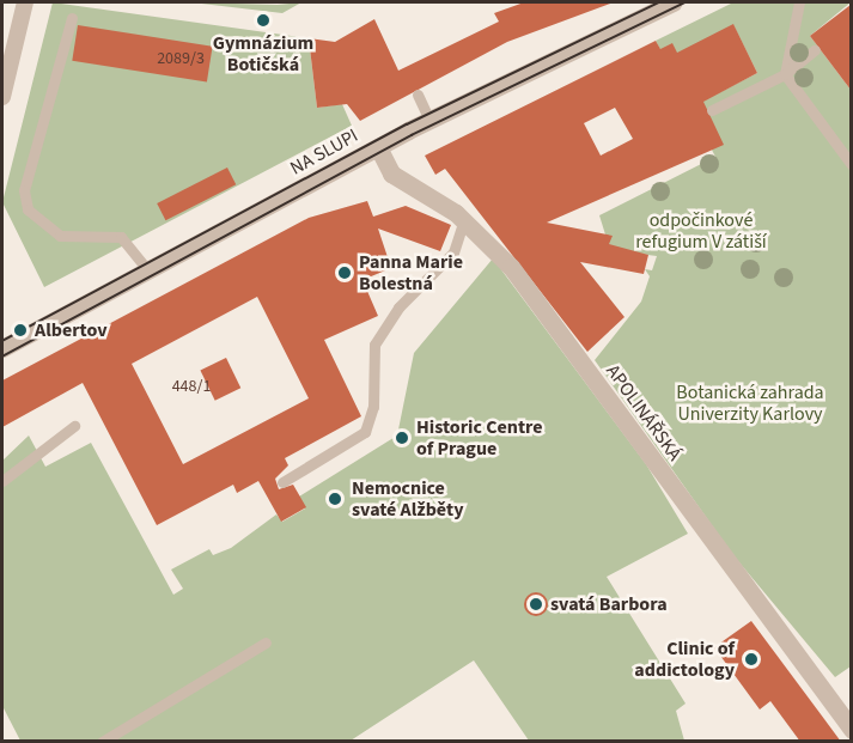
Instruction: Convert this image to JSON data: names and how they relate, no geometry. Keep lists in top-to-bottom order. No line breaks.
{"streets":{"street":["NA SLUPI","APOLINÁŘSKÁ"]},"crossings":[["NA SLUPI","APOLINÁŘSKÁ"]],"parks":["odpočinkové refugium V zátiší","Botanická zahrada Univerzity Karlovy"],"places":["Gymnázium Botičská","Panna Marie Bolestná","Albertov","Historic Centre of Prague","Nemocnice svaté Alžběty","svatá Barbora","Clinic of addictology"],"house_numbers":["2089/3","448/1"]}
